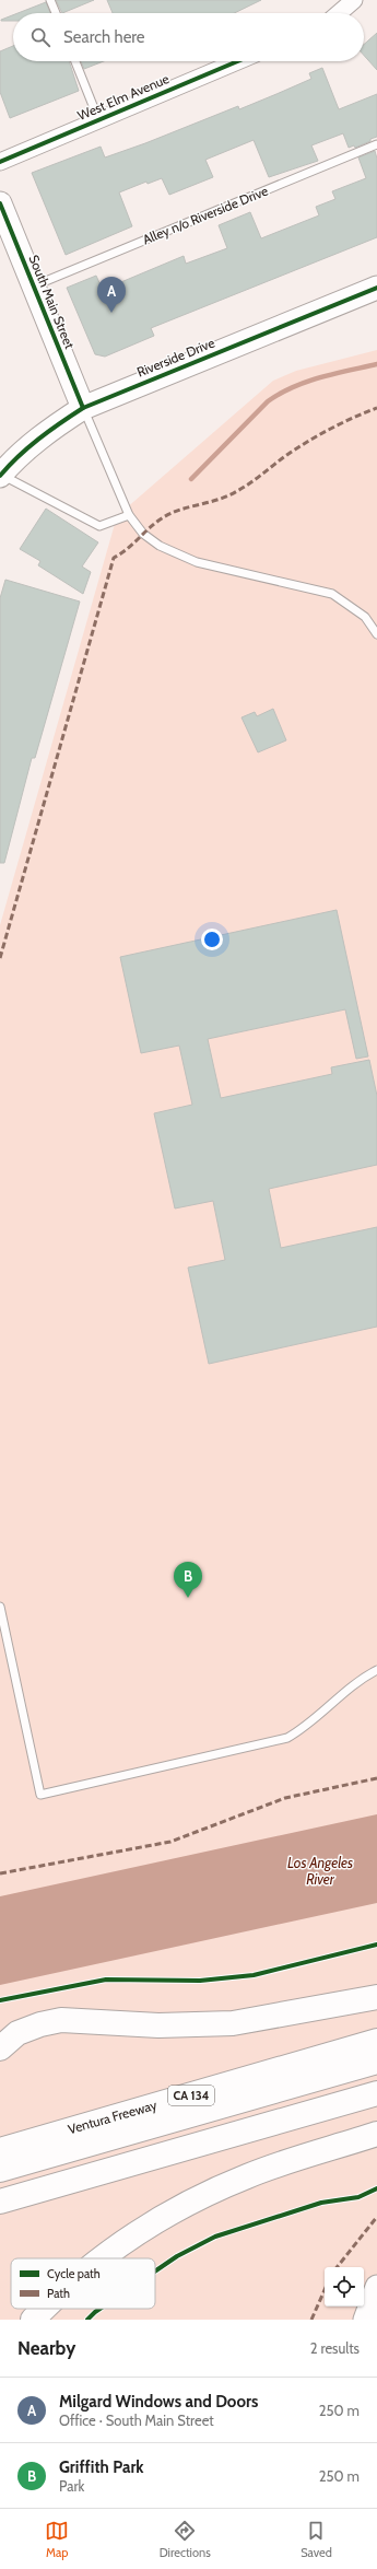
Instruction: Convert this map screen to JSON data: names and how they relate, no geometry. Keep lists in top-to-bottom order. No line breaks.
{"streets":{"highway":["CA 134","Ventura Freeway"],"main road":["South Main Street","Riverside Drive"],"street":["West Elm Avenue"],"lane":["Alley n/o Riverside Drive"]},"crossings":[["Alley n/o Riverside Drive","South Main Street"],["South Main Street","Riverside Drive"]],"water":["Los Angeles River"],"legend":["Cycle path","Path"],"page":{"search":"Search here","pins":["A","B"],"heading":["Nearby","2 results"],"list":[{"mark":"A","name":"Milgard Windows and Doors","note":"Office · South Main Street","value":"250 m"},{"mark":"B","name":"Griffith Park","note":"Park","value":"250 m"}],"nav":["Map","Directions","Saved"]}}
